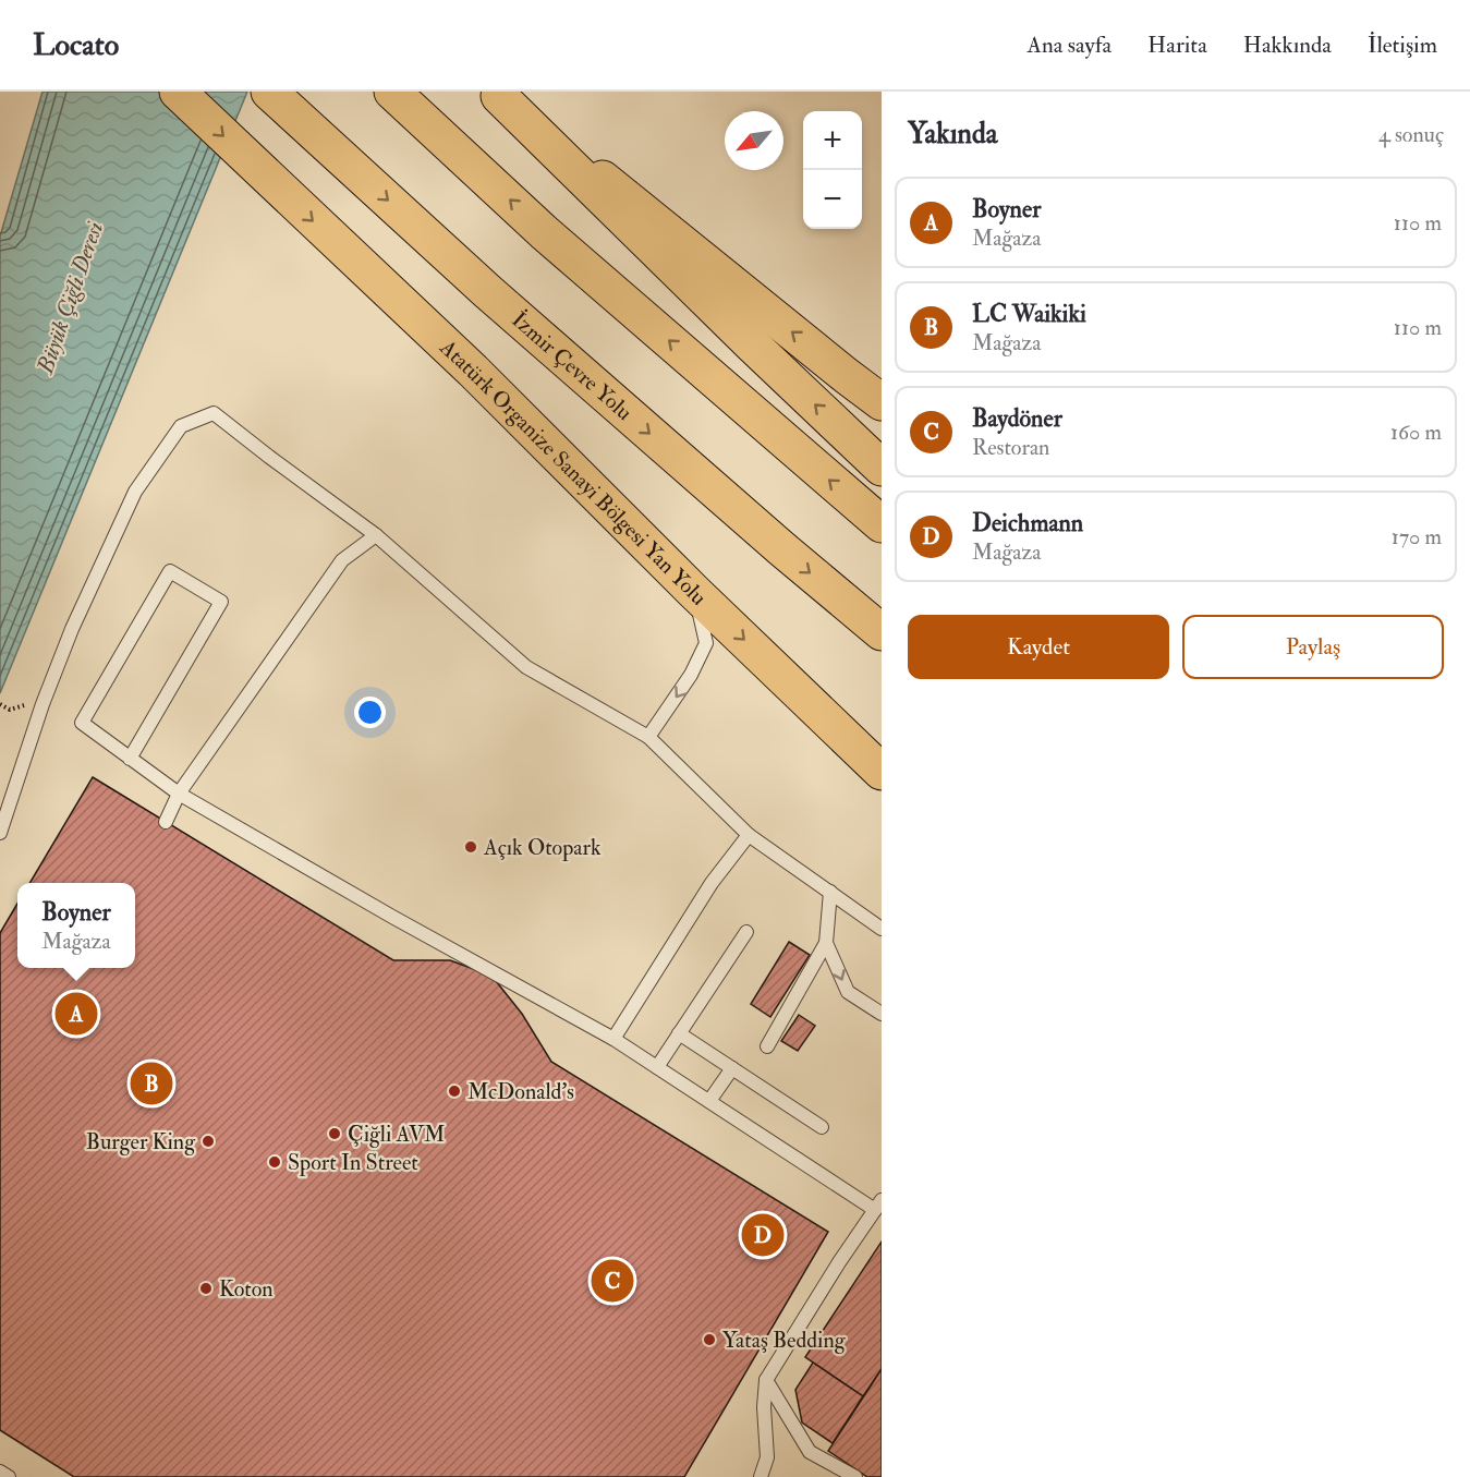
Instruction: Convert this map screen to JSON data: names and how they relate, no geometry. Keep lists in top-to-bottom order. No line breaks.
{"streets":{"main road":["İzmir Çevre Yolu","Atatürk Organize Sanayi Bölgesi Yan Yolu"]},"water":["Büyük Çiğli Deresi"],"places":["Açık Otopark","McDonald's","Çiğli AVM","Burger King","Sport In Street","Koton","Yataş Bedding"],"north":"bottom left","page":{"header":"Locato","nav":["Ana sayfa","Harita","Hakkında","İletişim"],"heading":["Yakında","4 sonuç"],"map_buttons":["+","−"],"list":[{"mark":"A","name":"Boyner","note":"Mağaza","value":"110 m"},{"mark":"B","name":"LC Waikiki","note":"Mağaza","value":"110 m"},{"mark":"C","name":"Baydöner","note":"Restoran","value":"160 m"},{"mark":"D","name":"Deichmann","note":"Mağaza","value":"170 m"}],"buttons":["Kaydet","Paylaş"],"popup":["Boyner","Mağaza"],"pins":["A","B","D","C"]}}
